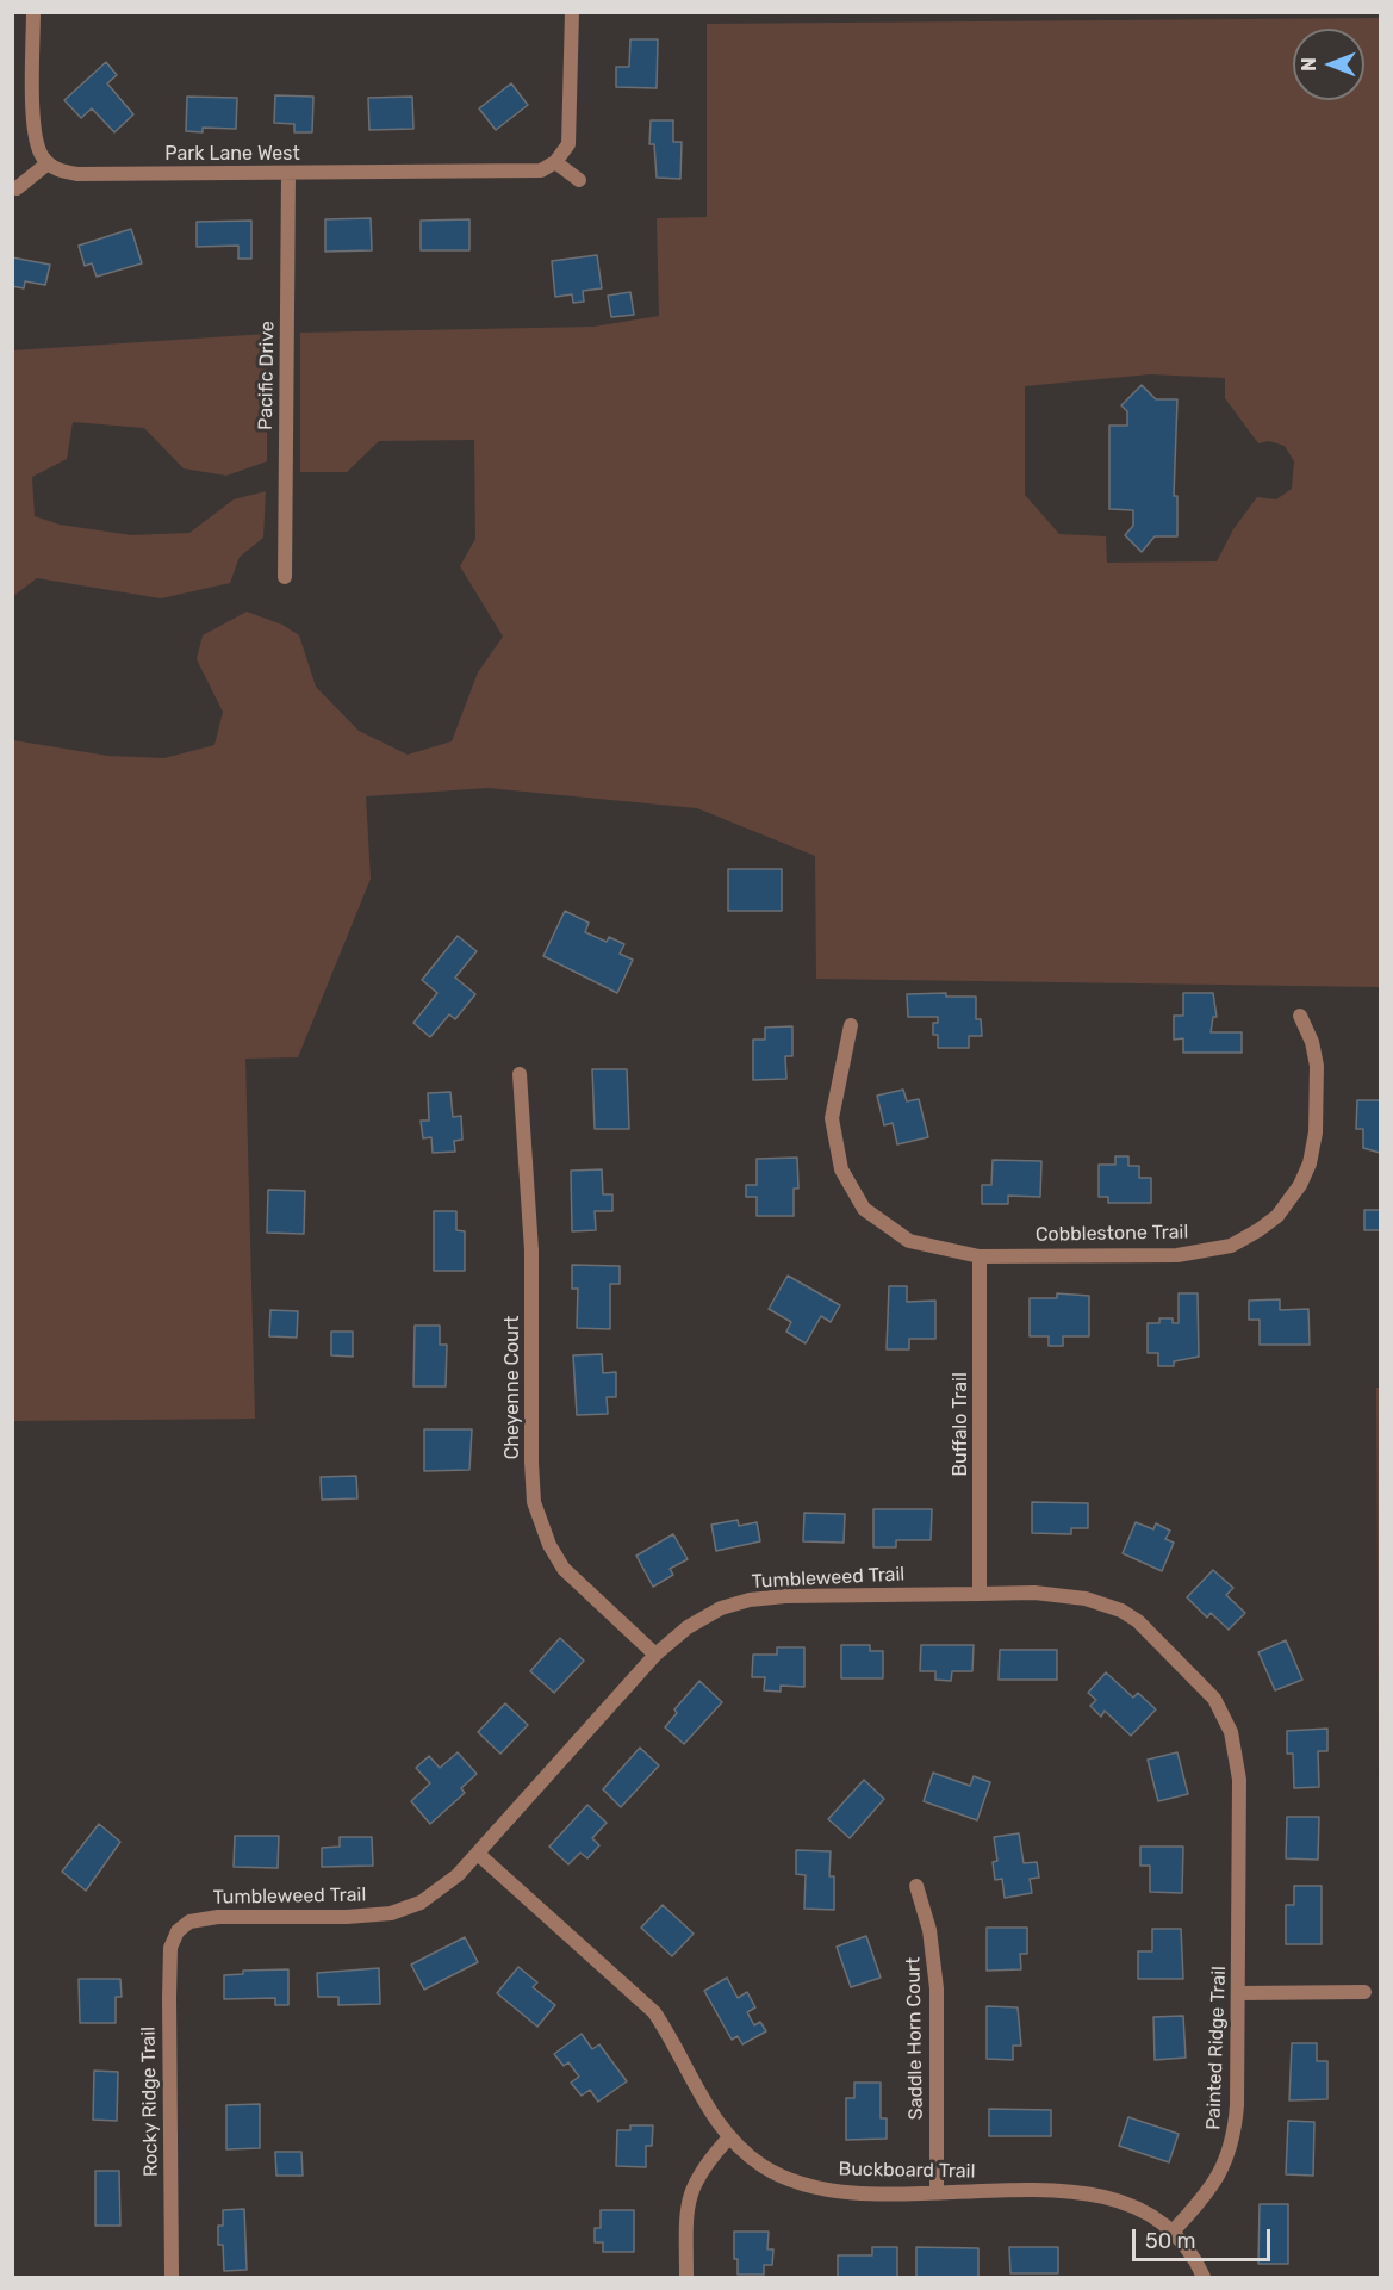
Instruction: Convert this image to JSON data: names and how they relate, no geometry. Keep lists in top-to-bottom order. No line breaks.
{"streets":{"street":["Park Lane West","Pacific Drive","Cobblestone Trail","Cheyenne Court","Buffalo Trail","Tumbleweed Trail","Saddle Horn Court","Painted Ridge Trail","Rocky Ridge Trail","Buckboard Trail"]},"crossings":[["Park Lane West","Pacific Drive"],["Cobblestone Trail","Buffalo Trail"],["Cheyenne Court","Tumbleweed Trail"],["Buffalo Trail","Tumbleweed Trail"],["Tumbleweed Trail","Painted Ridge Trail"],["Tumbleweed Trail","Rocky Ridge Trail"],["Tumbleweed Trail","Buckboard Trail"],["Saddle Horn Court","Buckboard Trail"],["Painted Ridge Trail","Buckboard Trail"]],"scale_bar":"50 m","north":"left"}
